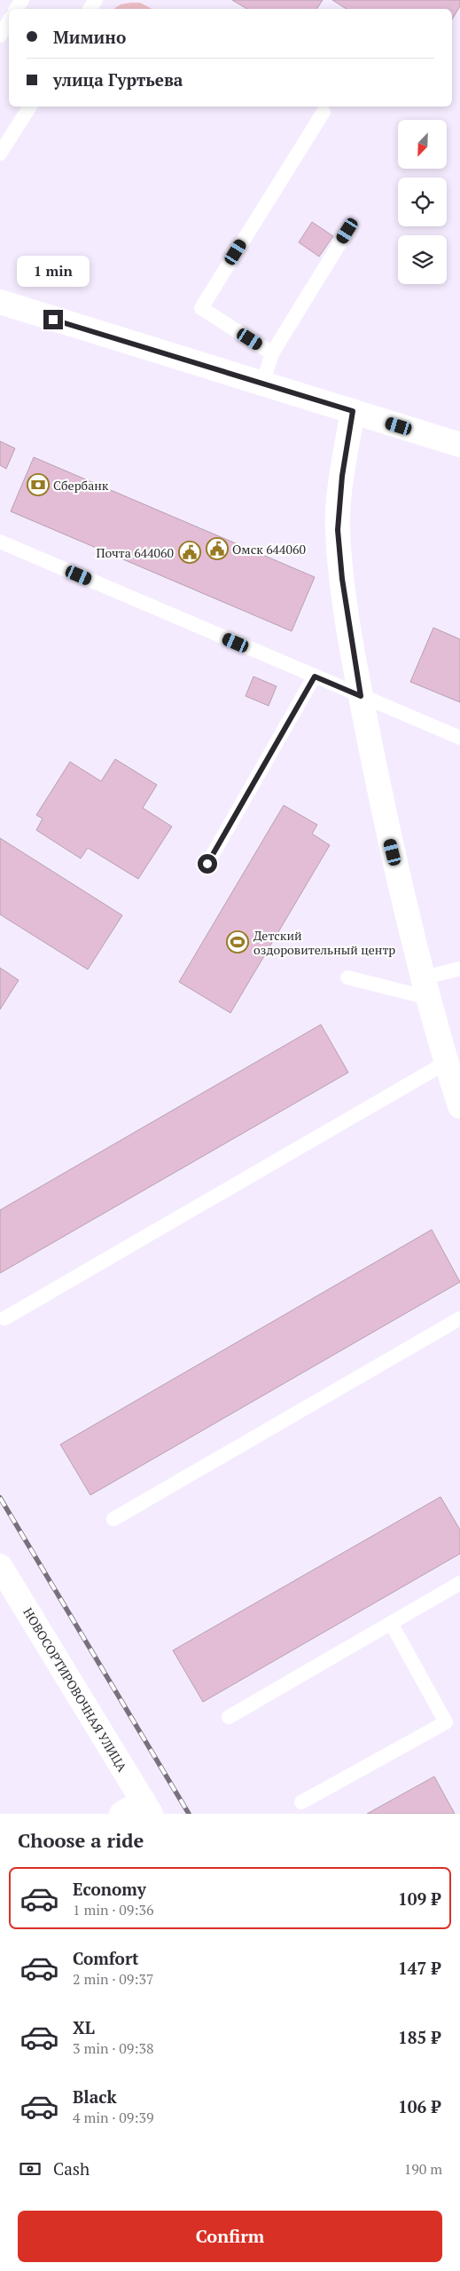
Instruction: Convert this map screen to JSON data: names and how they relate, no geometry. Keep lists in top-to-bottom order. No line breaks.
{"streets":{"street":["НОВОСОРТИРОВОЧНАЯ УЛИЦА"]},"places":{"bank":["Сбербанк"],"public building":["Омск 644060","Почта 644060"],"sports":["Детский оздоровительный центр"]},"north":"bottom left","page":{"banner":["Мимино","улица Гуртьева"],"bubble":"1 min","heading":"Choose a ride","list":[{"name":"Economy","note":"1 min · 09:36","value":"109 ₽"},{"name":"Comfort","note":"2 min · 09:37","value":"147 ₽"},{"name":"XL","note":"3 min · 09:38","value":"185 ₽"},{"name":"Black","note":"4 min · 09:39","value":"106 ₽"}],"pay":["Cash","190 m"],"buttons":"Confirm"}}
